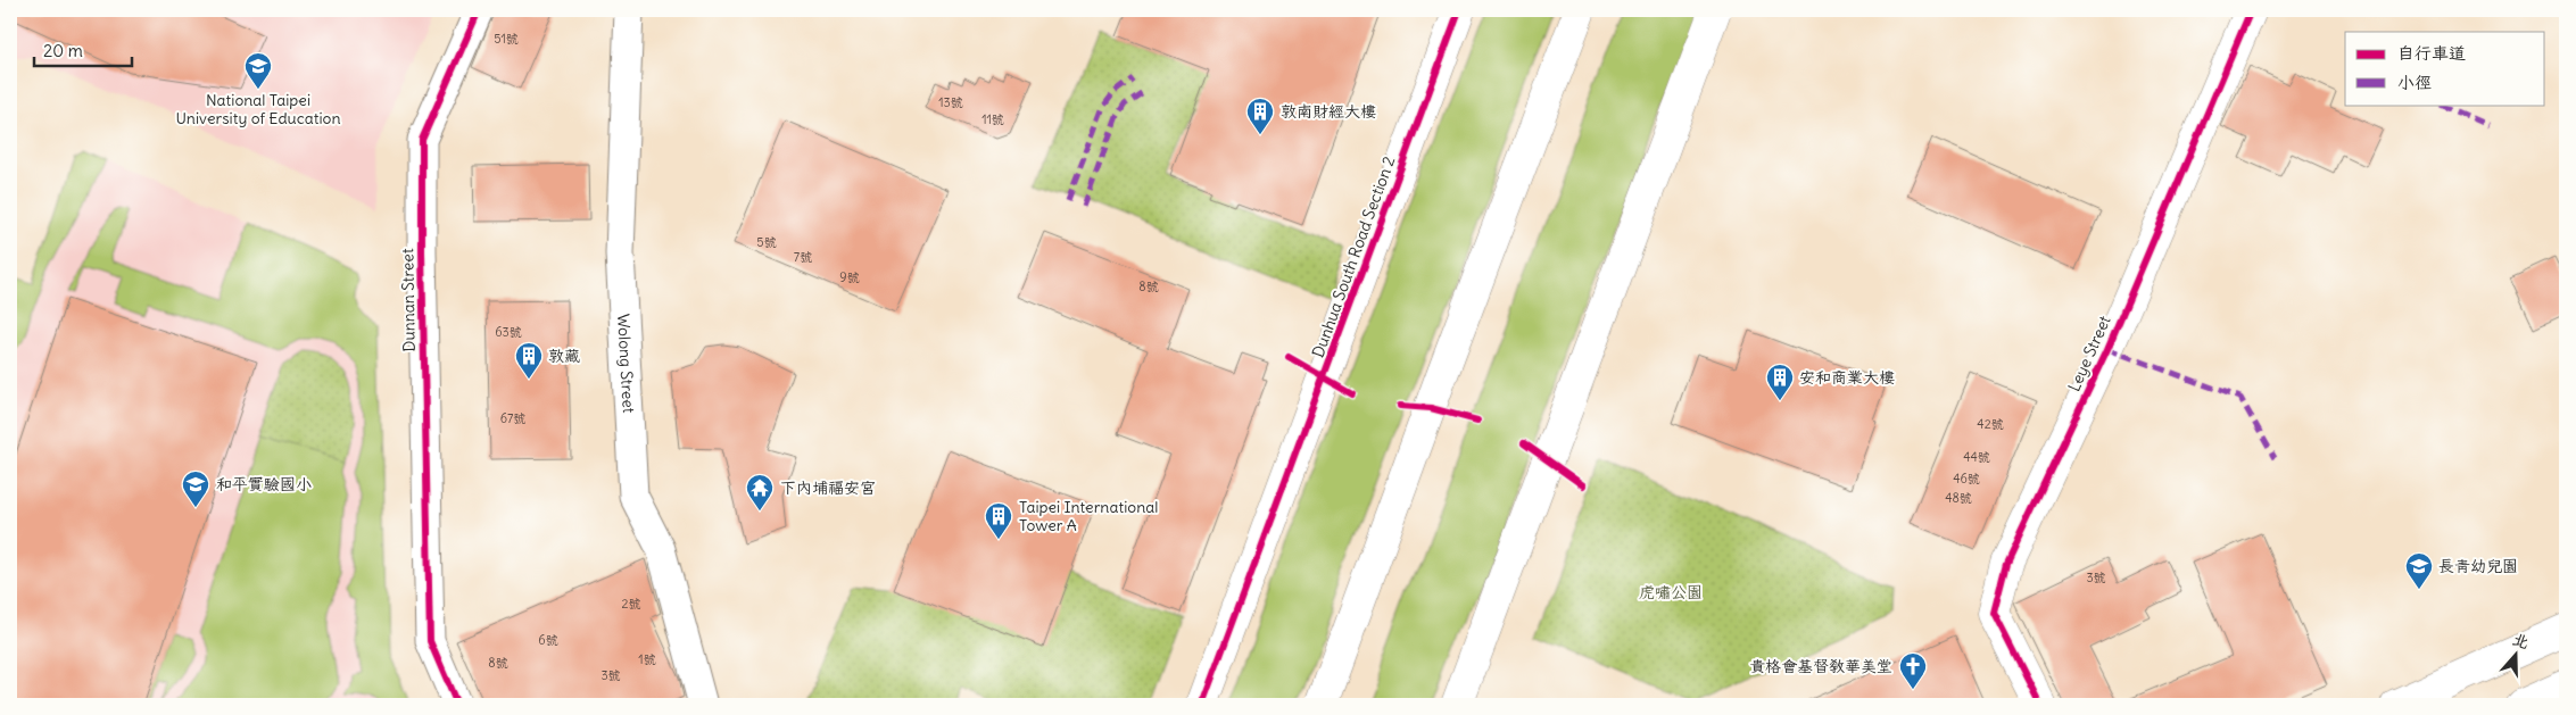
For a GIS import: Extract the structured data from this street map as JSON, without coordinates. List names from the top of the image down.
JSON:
{
  "streets": {
    "main road": ["Dunhua South Road Section 2", "Leye Street"],
    "street": ["Dunnan Street", "Wolong Street"]
  },
  "parks": ["虎嘯公園"],
  "places": {
    "school or university": ["National Taipei University of Education", "和平實驗國小", "長青幼兒園"],
    "building": [
      "敦南財經大樓",
      "敦藏",
      "安和商業大樓",
      "Taipei International Tower A"
    ],
    "temple": ["下內埔福安宮"],
    "church": ["貴格會基督教華美堂"]
  },
  "house_numbers": [
    "51號",
    "13號",
    "11號",
    "5號",
    "7號",
    "9號",
    "8號",
    "63號",
    "67號",
    "42號",
    "44號",
    "46號",
    "48號",
    "3號",
    "2號",
    "6號",
    "1號",
    "8號",
    "3號"
  ],
  "legend": ["自行車道", "小徑"],
  "scale_bar": "20 m",
  "north": "top"
}
